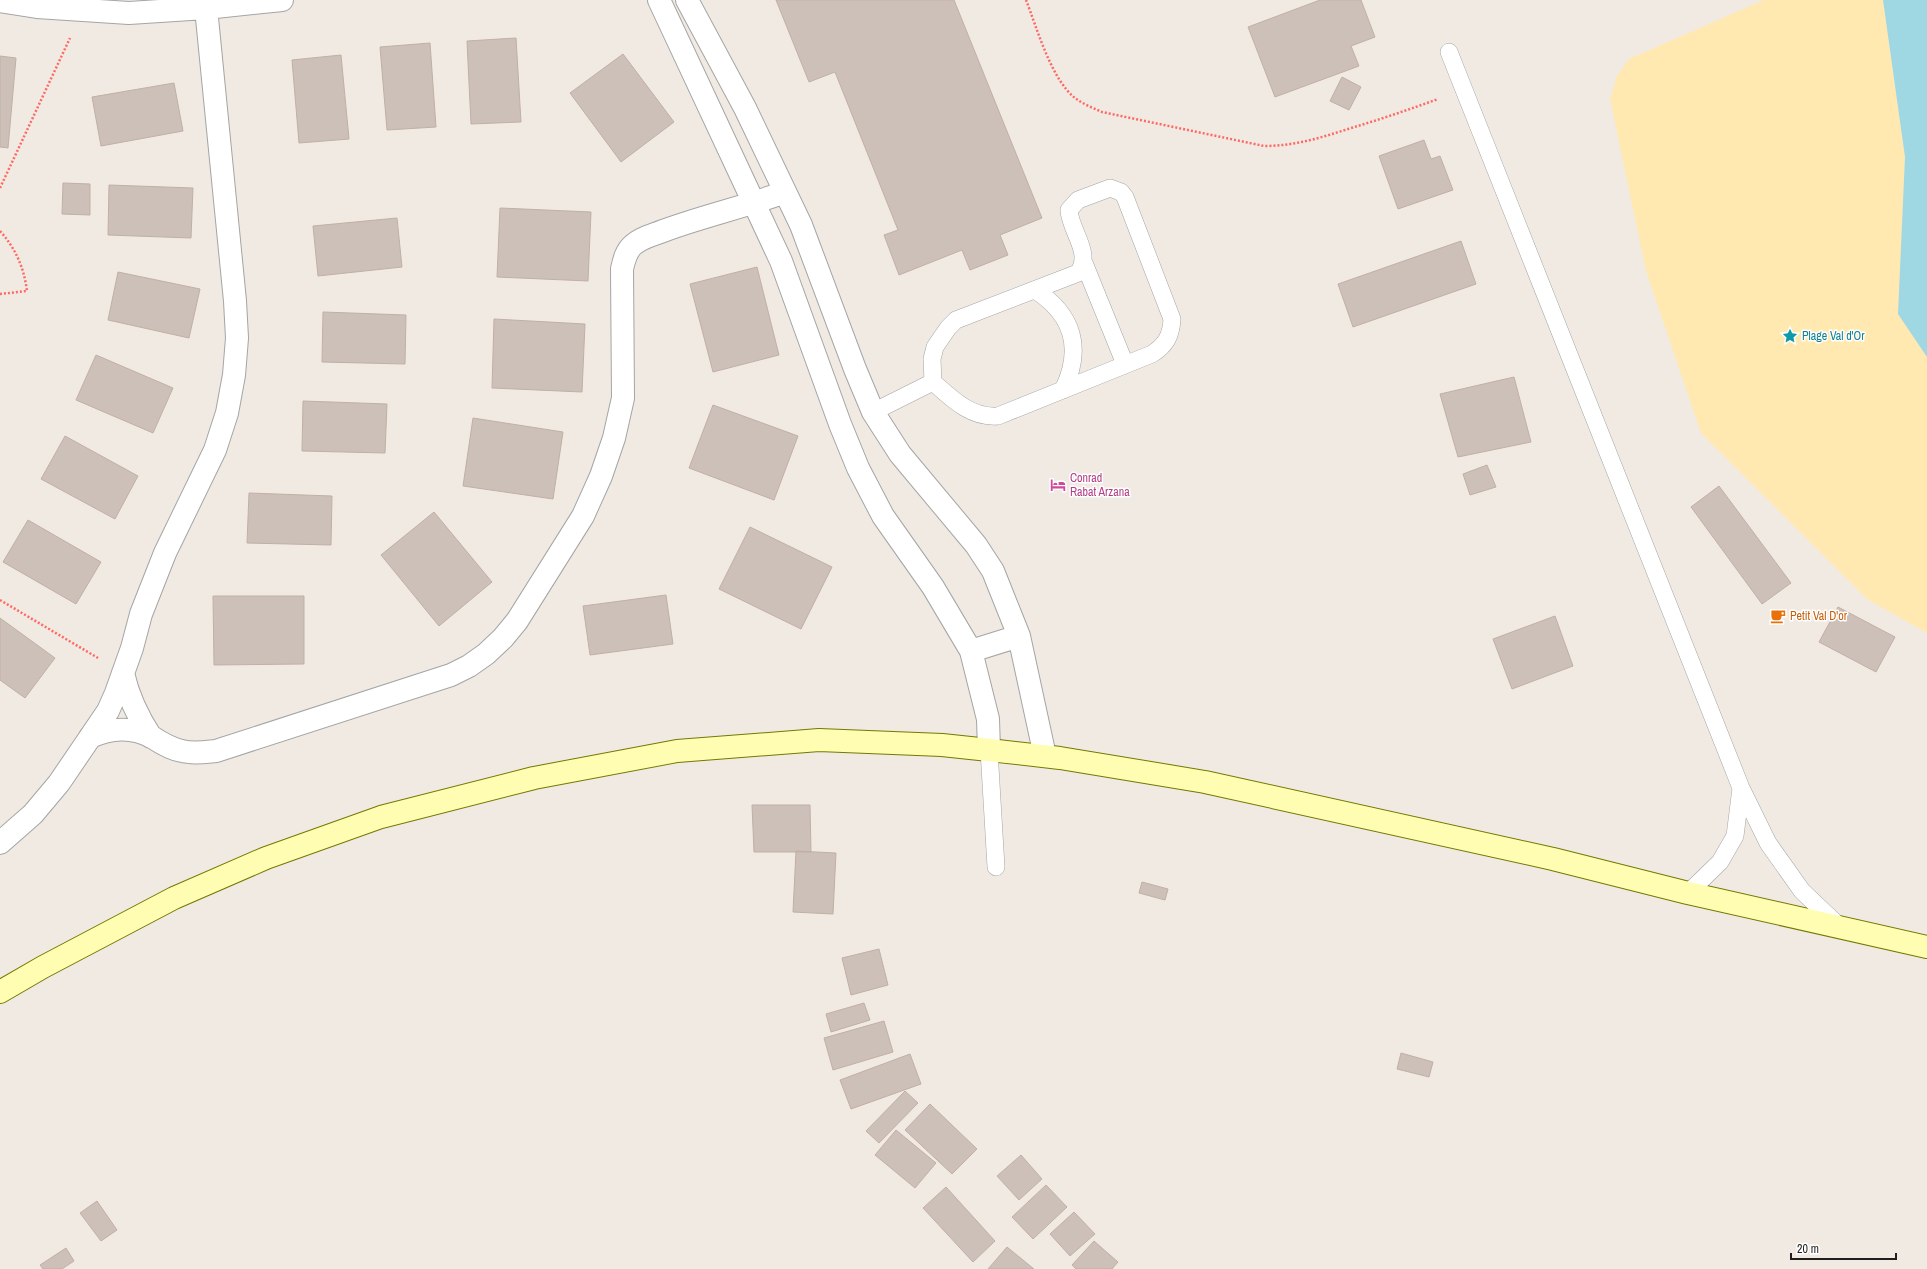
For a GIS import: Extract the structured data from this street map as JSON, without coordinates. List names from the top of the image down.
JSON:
{
  "places": {
    "place": ["Plage Val d'Or"],
    "hotel": ["Conrad Rabat Arzana"],
    "cafe": ["Petit Val D'or"]
  },
  "scale_bar": "20 m"
}
